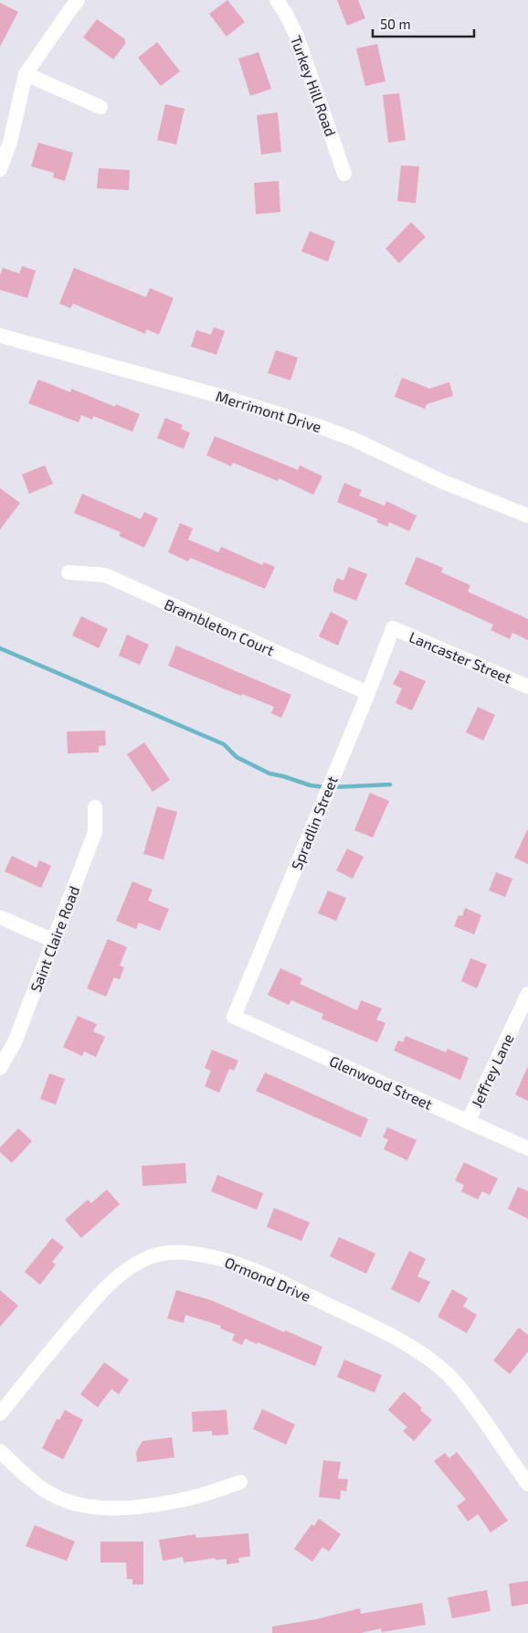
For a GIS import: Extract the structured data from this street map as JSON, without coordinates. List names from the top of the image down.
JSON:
{
  "streets": {
    "street": [
      "Turkey Hill Road",
      "Merrimont Drive",
      "Brambleton Court",
      "Lancaster Street",
      "Spradlin Street",
      "Saint Claire Road",
      "Jeffrey Lane",
      "Glenwood Street",
      "Ormond Drive"
    ]
  },
  "crossings": [
    ["Brambleton Court", "Spradlin Street"],
    ["Lancaster Street", "Spradlin Street"],
    ["Spradlin Street", "Glenwood Street"],
    ["Jeffrey Lane", "Glenwood Street"]
  ],
  "scale_bar": "50 m"
}
